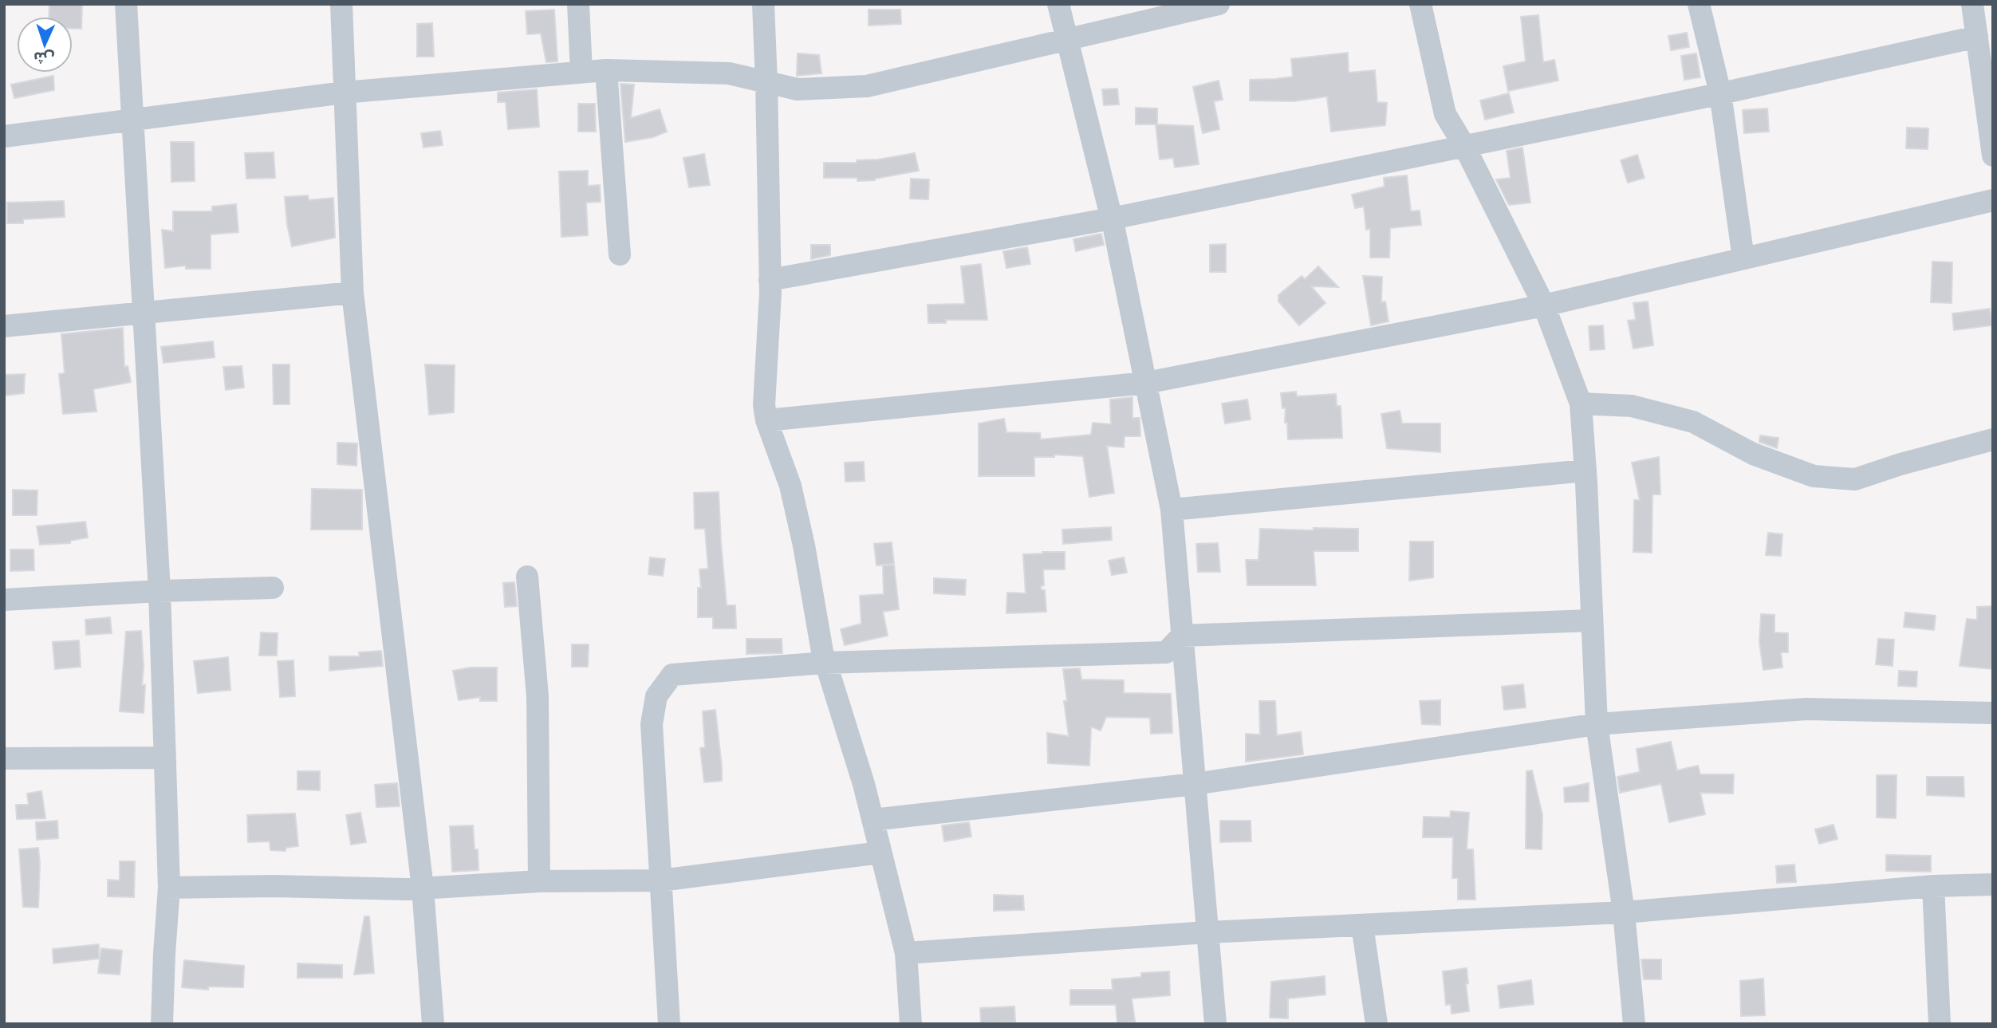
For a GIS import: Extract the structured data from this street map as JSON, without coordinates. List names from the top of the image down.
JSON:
{
  "north": "bottom"
}
